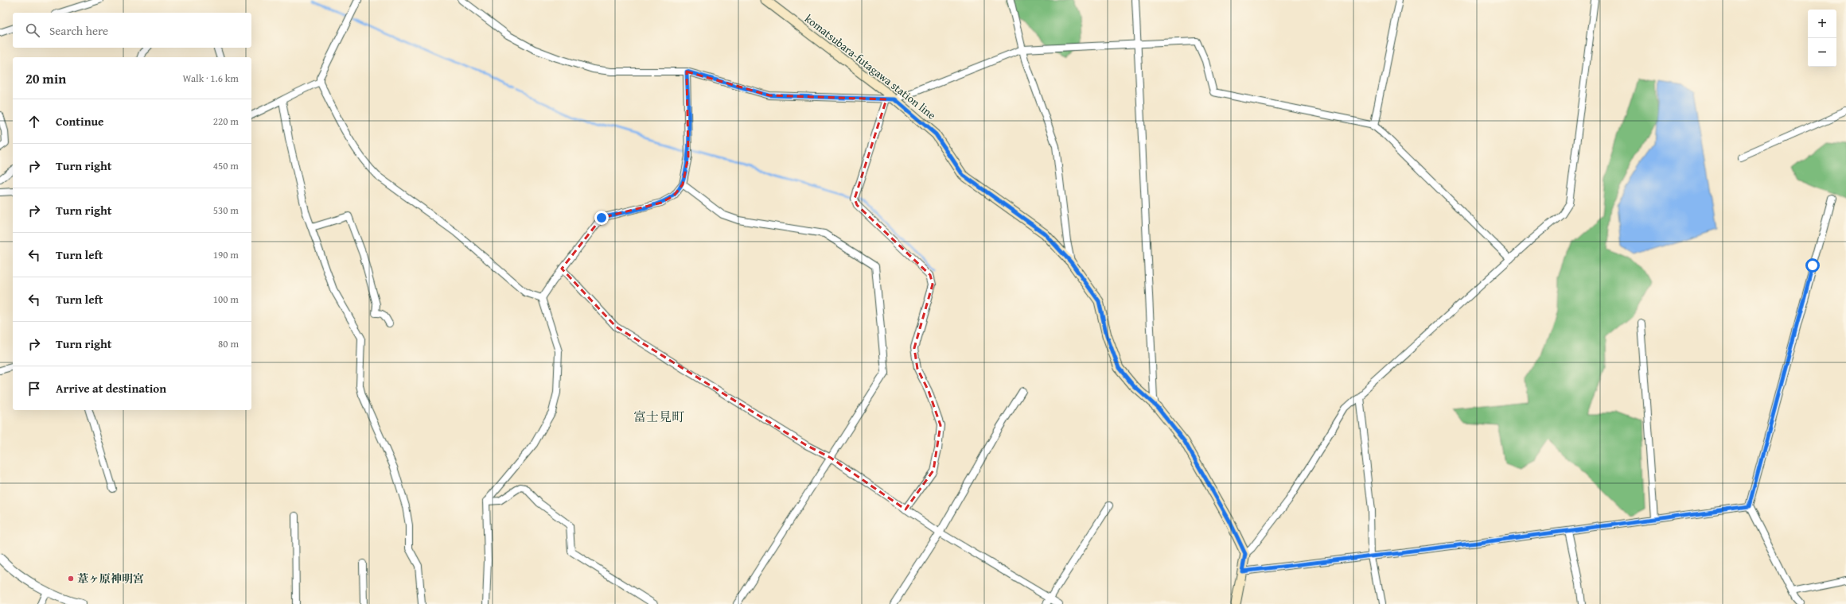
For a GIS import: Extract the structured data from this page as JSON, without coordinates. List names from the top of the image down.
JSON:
{
  "streets": {
    "main road": ["komatsubara-futagawa station line"]
  },
  "districts": ["富士見町"],
  "places": ["葦ヶ原神明宮"],
  "page": {
    "map_buttons": ["+", "−"],
    "search": "Search here",
    "heading": ["20 min", "Walk · 1.6 km"],
    "list": [
      ["Continue", "220 m"],
      ["Turn right", "450 m"],
      ["Turn right", "530 m"],
      ["Turn left", "190 m"],
      ["Turn left", "100 m"],
      ["Turn right", "80 m"],
      "Arrive at destination"
    ]
  }
}
